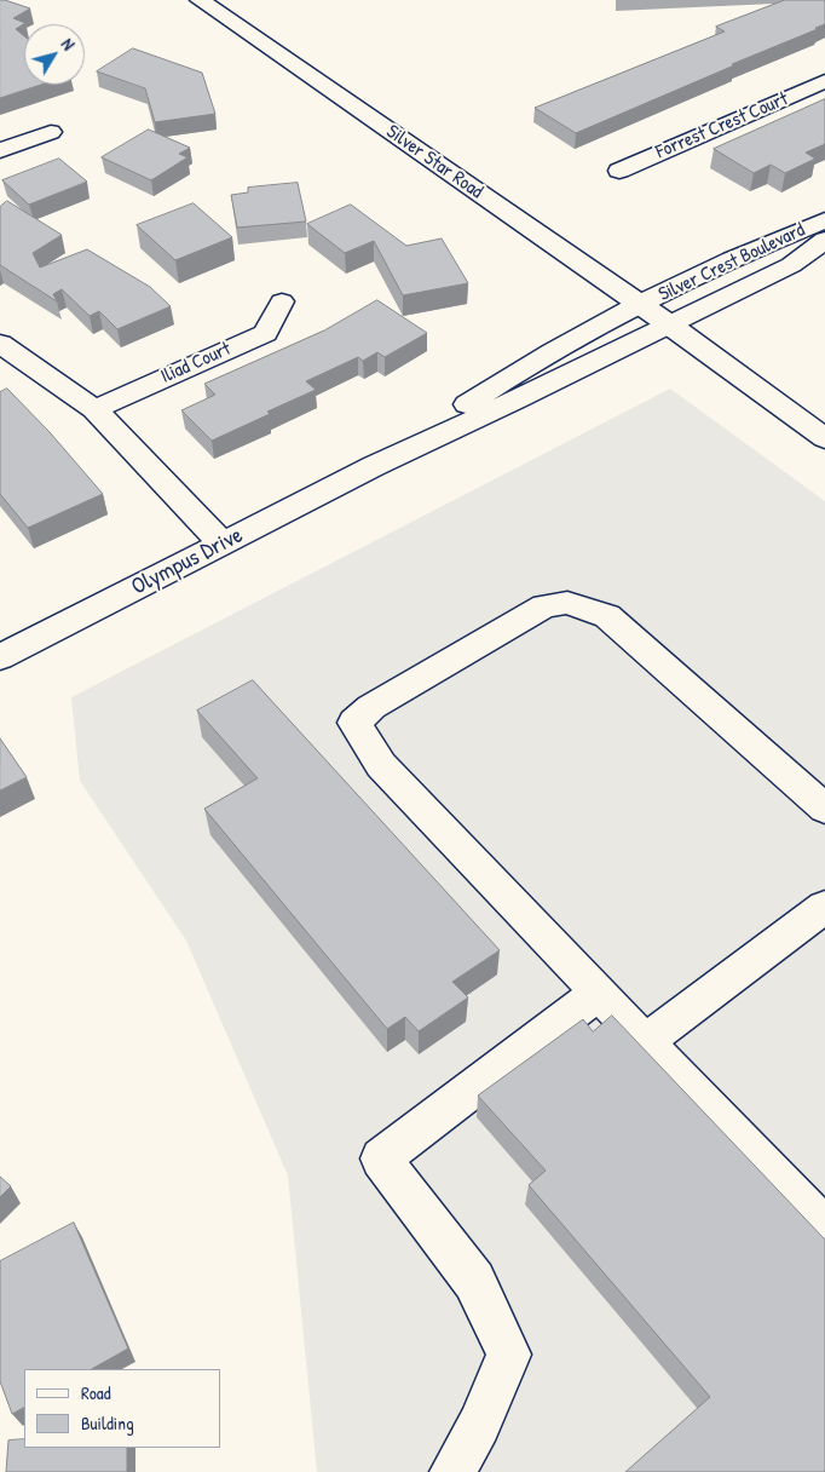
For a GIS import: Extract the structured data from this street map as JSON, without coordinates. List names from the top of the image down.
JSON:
{
  "streets": {
    "street": [
      "Forrest Crest Court",
      "Silver Star Road",
      "Silver Crest Boulevard",
      "Iliad Court",
      "Olympus Drive"
    ]
  },
  "crossings": [
    ["Silver Star Road", "Silver Crest Boulevard"],
    ["Silver Star Road", "Olympus Drive"],
    ["Silver Crest Boulevard", "Olympus Drive"]
  ],
  "legend": ["Road", "Building"],
  "north": "top right"
}
